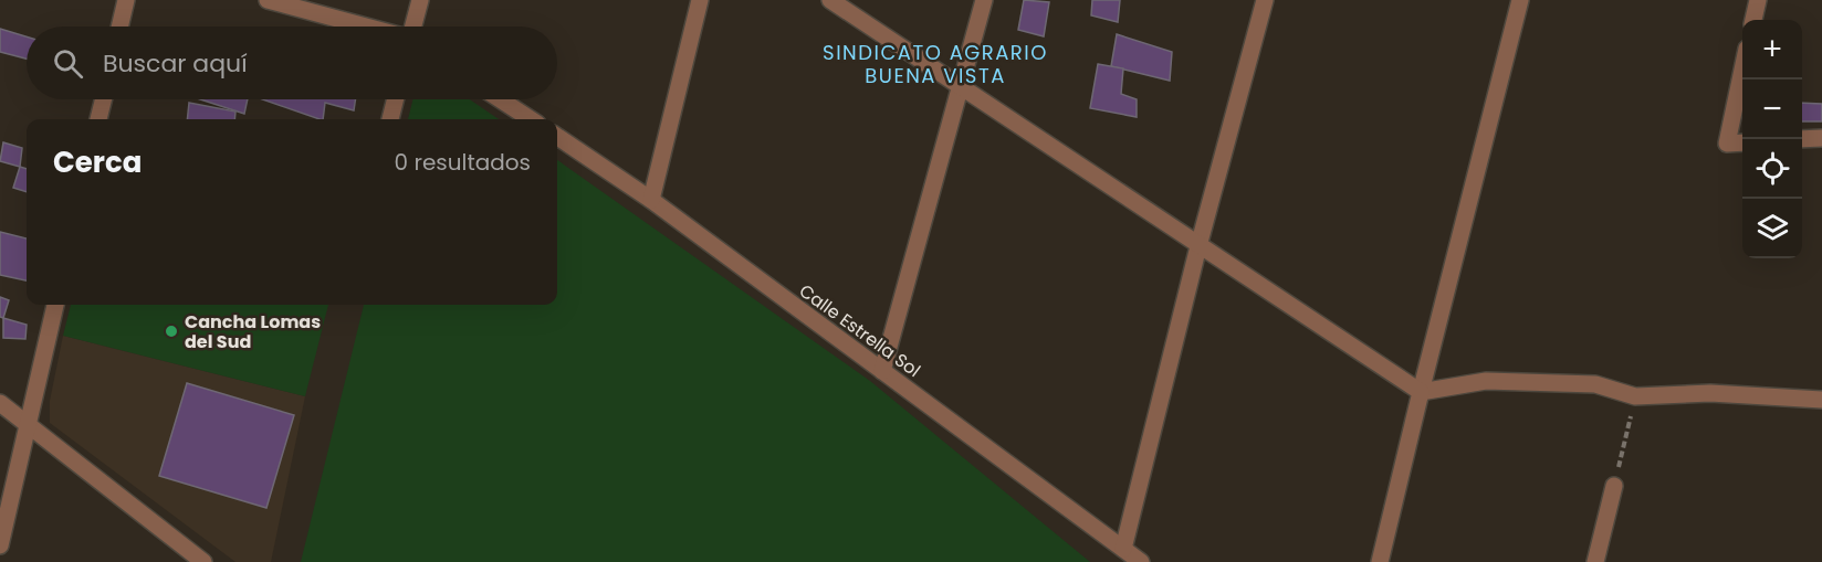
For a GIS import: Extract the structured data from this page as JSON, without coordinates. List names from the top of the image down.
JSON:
{
  "streets": {
    "street": ["Calle Estrella Sol"]
  },
  "districts": ["SINDICATO AGRARIO BUENA VISTA"],
  "places": ["Cancha Lomas del Sud"],
  "page": {
    "map_buttons": ["+", "−"],
    "search": "Buscar aquí",
    "heading": ["Cerca", "0 resultados"]
  }
}
